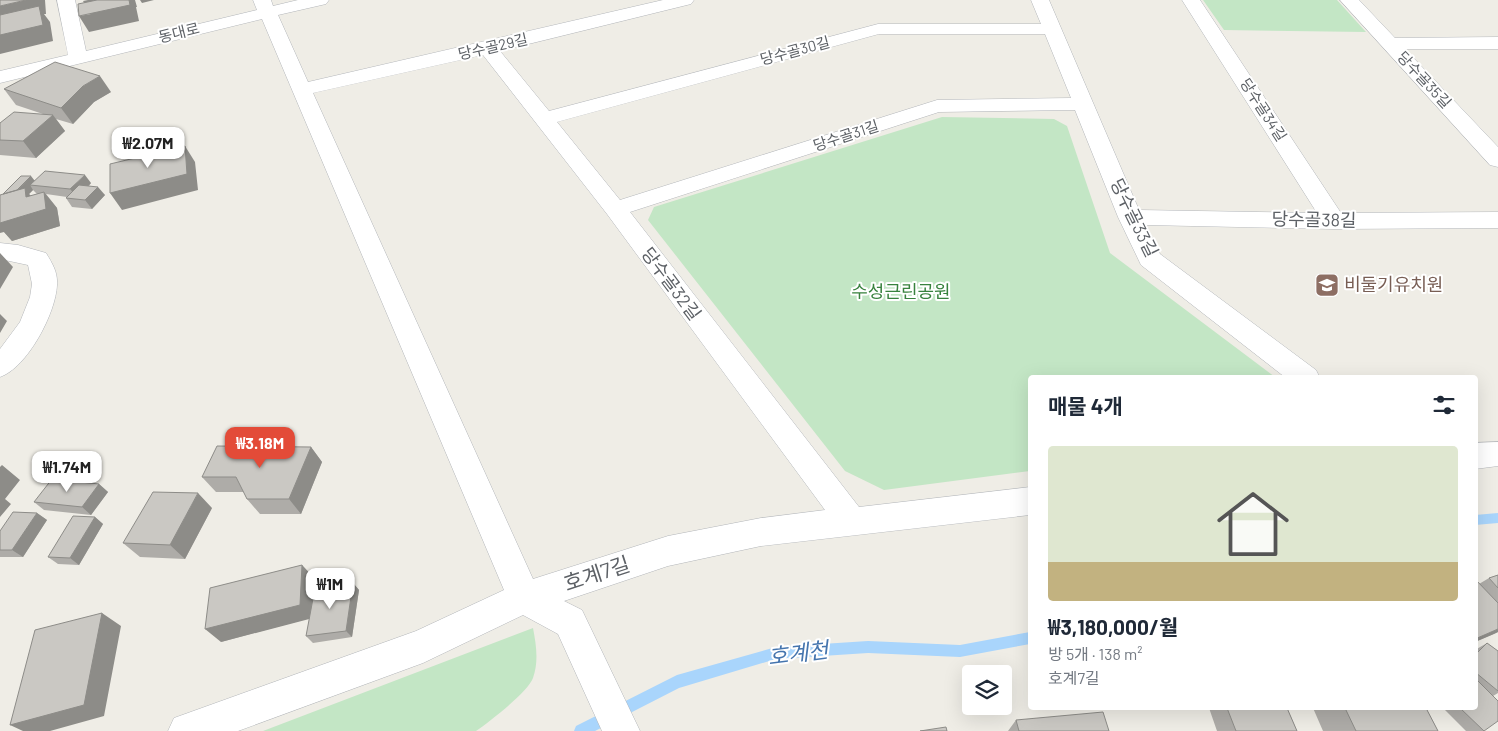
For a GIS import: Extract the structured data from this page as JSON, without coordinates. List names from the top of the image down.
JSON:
{
  "streets": {
    "street": [
      "동대로",
      "당수골29길",
      "당수골30길",
      "당수골35길",
      "당수골34길",
      "당수골31길",
      "당수골33길",
      "당수골38길",
      "당수골32길",
      "호계7길"
    ]
  },
  "crossings": [
    ["당수골29길", "당수골32길"],
    ["당수골30길", "당수골33길"],
    ["당수골30길", "당수골32길"],
    ["당수골34길", "당수골38길"],
    ["당수골31길", "당수골33길"],
    ["당수골31길", "당수골32길"],
    ["당수골33길", "당수골38길"],
    ["당수골32길", "호계7길"]
  ],
  "water": ["호계천"],
  "parks": ["수성근린공원"],
  "places": {
    "school or university": ["비둘기유치원"]
  },
  "page": {
    "price": [
      "₩2.07M",
      "₩3.18M",
      "₩1.74M",
      "₩1M"
    ],
    "heading": "매물 4개",
    "list": [
      {
        "name": "₩3,180,000/월",
        "note": "방 5개 · 138 m² · 호계7길"
      }
    ]
  }
}
